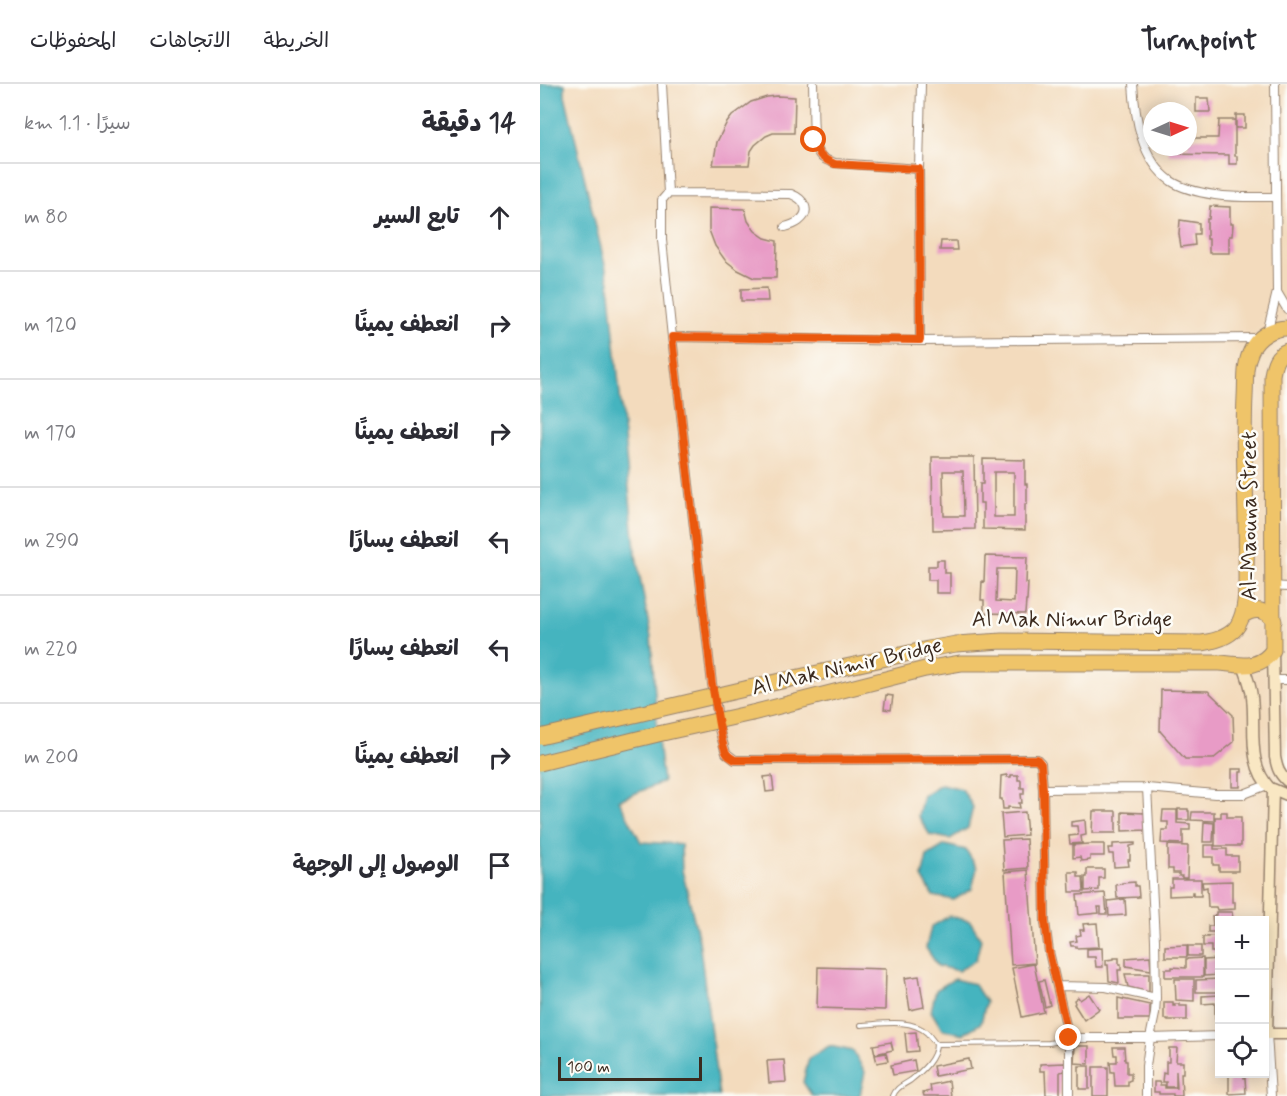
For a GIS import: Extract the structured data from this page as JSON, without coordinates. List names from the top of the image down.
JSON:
{
  "streets": {
    "highway": ["Al-Maouna Street", "Al Mak Nimur Bridge", "Al Mak Nimir Bridge"]
  },
  "crossings": [
    ["Al Mak Nimur Bridge", "Al Mak Nimir Bridge"]
  ],
  "scale_bar": "100 m",
  "north": "right",
  "page": {
    "header": "Turnpoint",
    "nav": ["الخريطة", "الاتجاهات", "المحفوظات"],
    "heading": ["14 دقيقة", "سيرًا · 1.1 km"],
    "list": [
      ["تابع السير", "80 m"],
      ["انعطف يمينًا", "120 m"],
      ["انعطف يمينًا", "170 m"],
      ["انعطف يسارًا", "290 m"],
      ["انعطف يسارًا", "220 m"],
      ["انعطف يمينًا", "200 m"],
      "الوصول إلى الوجهة"
    ],
    "map_buttons": ["+", "−"],
    "scale": "100 m"
  }
}
